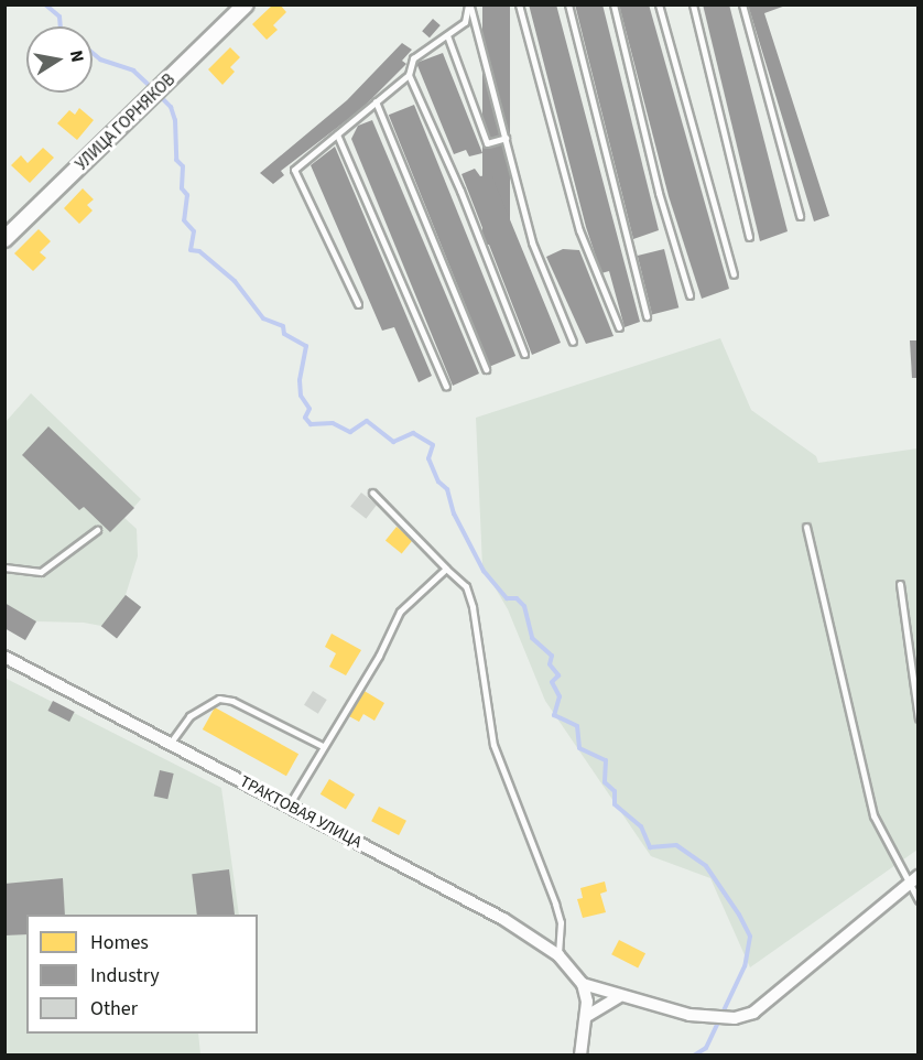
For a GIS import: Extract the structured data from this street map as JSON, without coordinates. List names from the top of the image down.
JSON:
{
  "streets": {
    "street": ["УЛИЦА ГОРНЯКОВ", "ТРАКТОВАЯ УЛИЦА"]
  },
  "legend": ["Homes", "Industry", "Other"],
  "north": "right"
}
